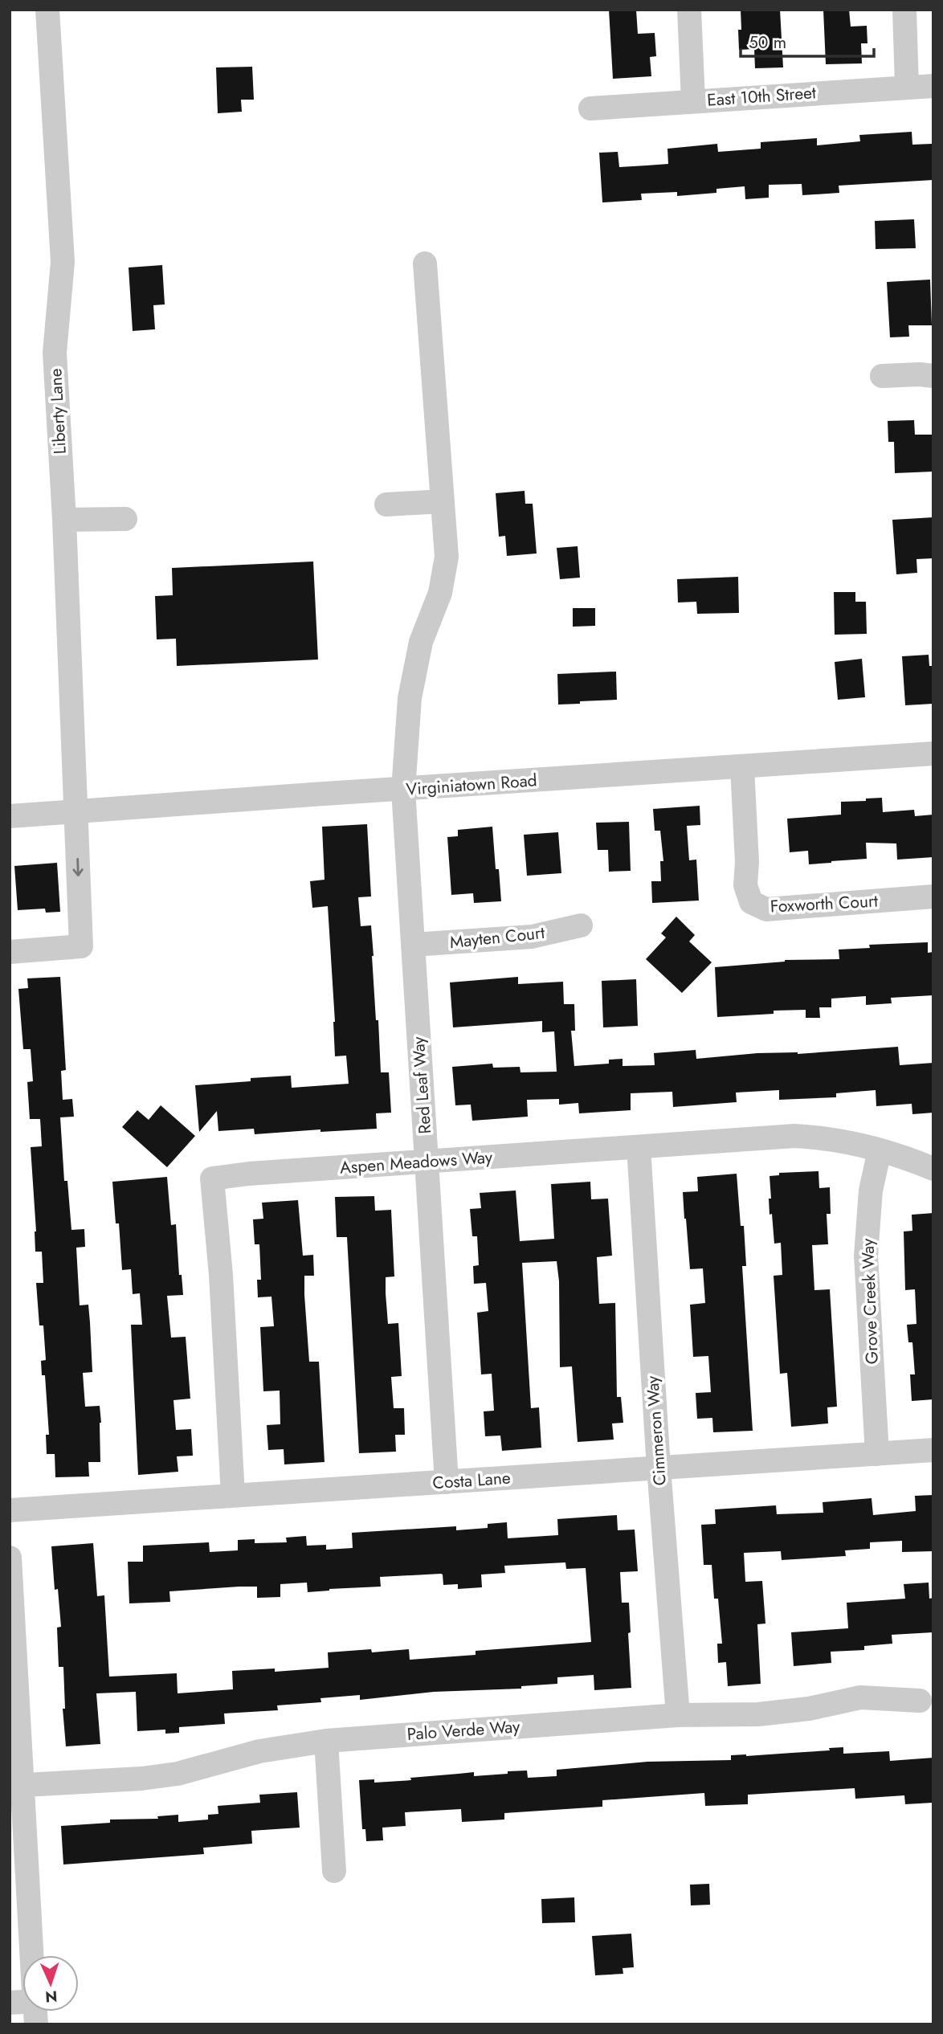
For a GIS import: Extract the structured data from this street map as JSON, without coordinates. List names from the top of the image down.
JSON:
{
  "streets": {
    "street": [
      "East 10th Street",
      "Liberty Lane",
      "Virginiatown Road",
      "Foxworth Court",
      "Mayten Court",
      "Red Leaf Way",
      "Aspen Meadows Way",
      "Grove Creek Way",
      "Cimmeron Way",
      "Costa Lane",
      "Palo Verde Way"
    ]
  },
  "crossings": [
    ["Liberty Lane", "Virginiatown Road"],
    ["Virginiatown Road", "Foxworth Court"],
    ["Virginiatown Road", "Red Leaf Way"],
    ["Mayten Court", "Red Leaf Way"],
    ["Red Leaf Way", "Aspen Meadows Way"],
    ["Red Leaf Way", "Costa Lane"],
    ["Aspen Meadows Way", "Grove Creek Way"],
    ["Aspen Meadows Way", "Cimmeron Way"],
    ["Aspen Meadows Way", "Costa Lane"],
    ["Grove Creek Way", "Costa Lane"],
    ["Cimmeron Way", "Costa Lane"],
    ["Cimmeron Way", "Palo Verde Way"]
  ],
  "scale_bar": "50 m",
  "north": "bottom"
}
